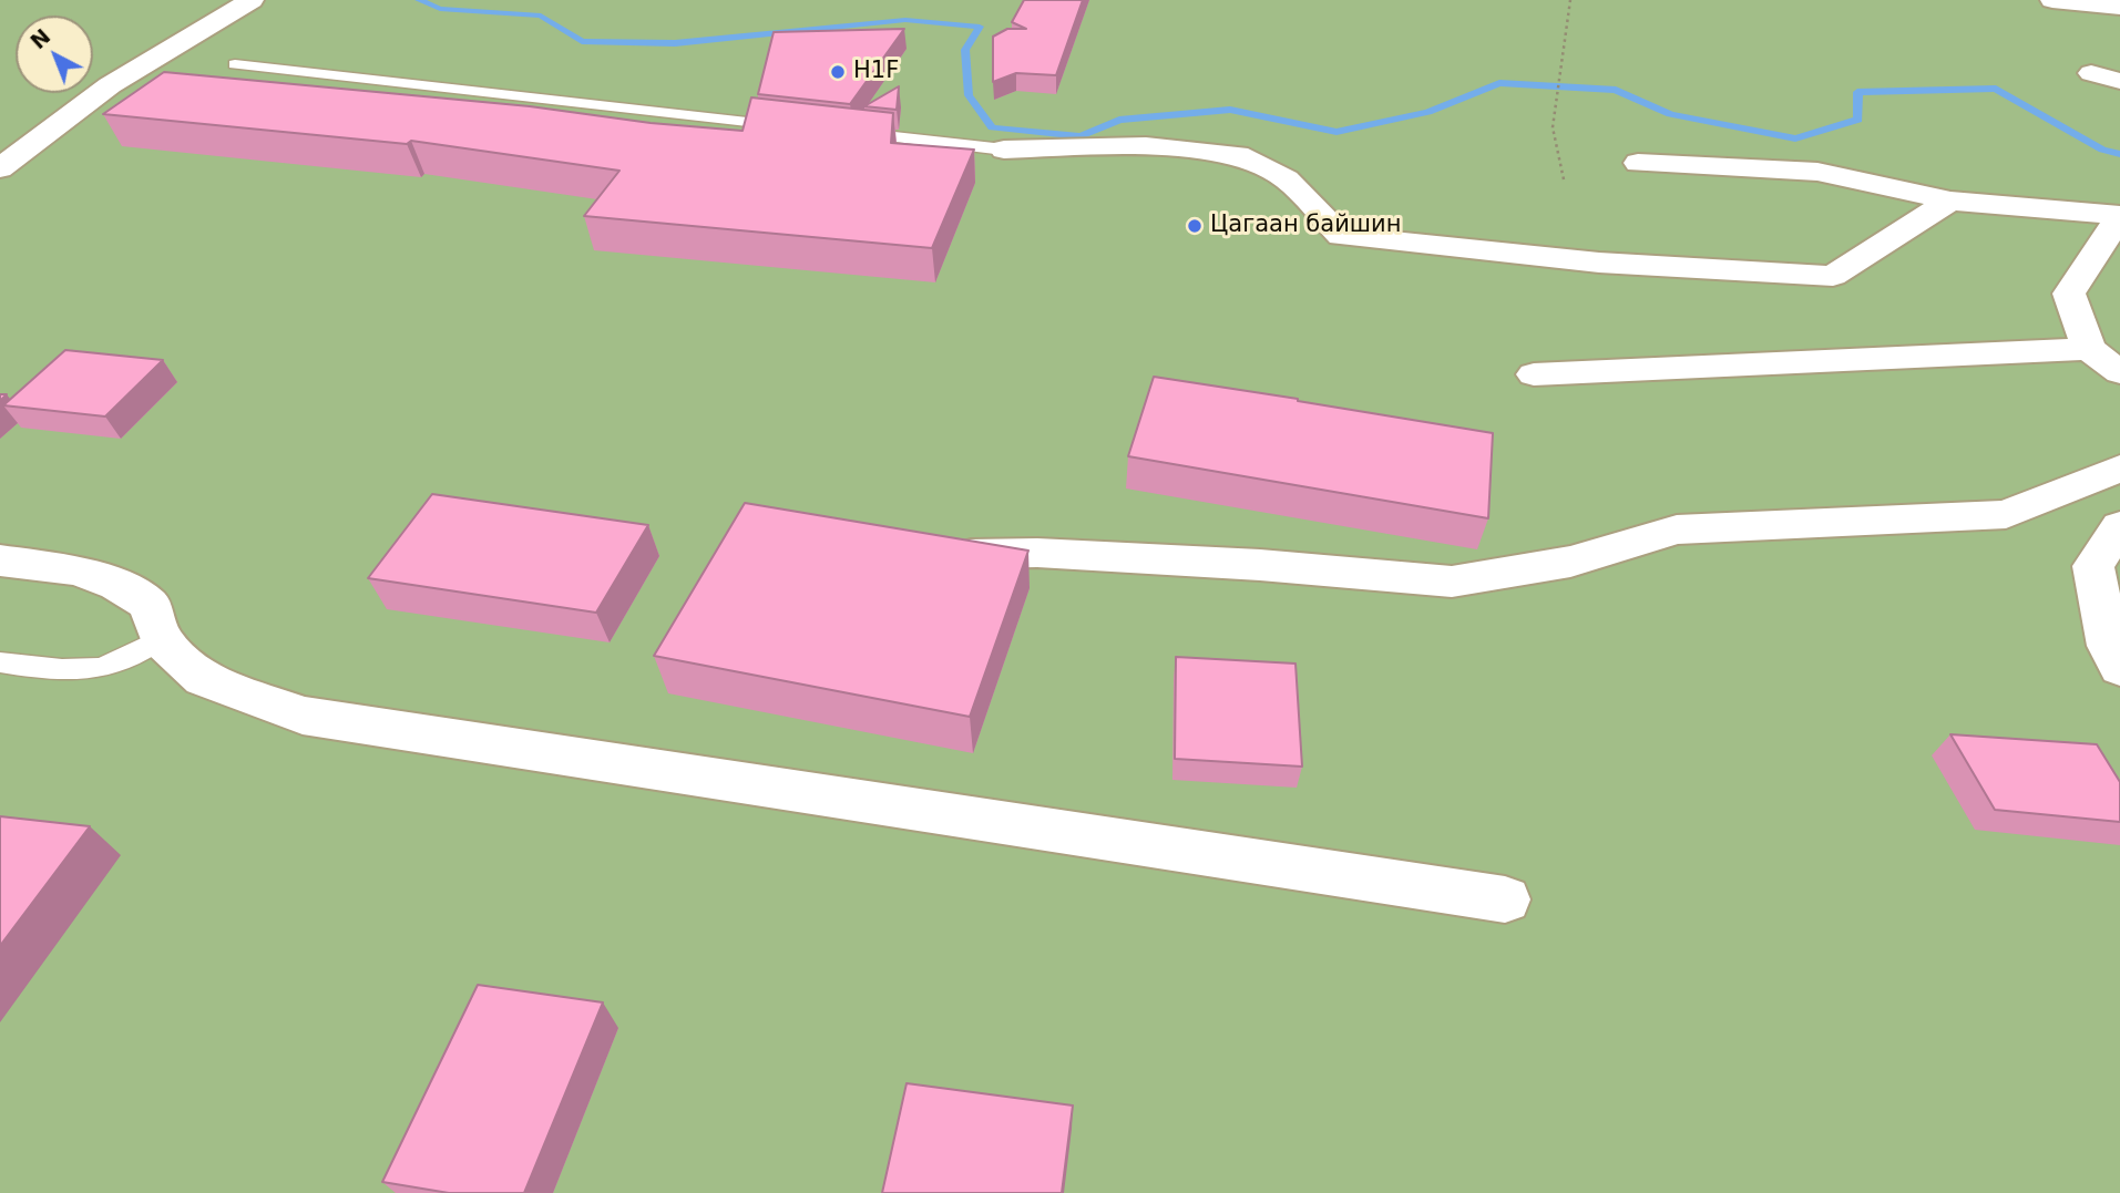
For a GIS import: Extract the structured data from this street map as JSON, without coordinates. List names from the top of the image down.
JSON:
{
  "places": ["H1F", "Цагаан байшин"],
  "north": "top left"
}
